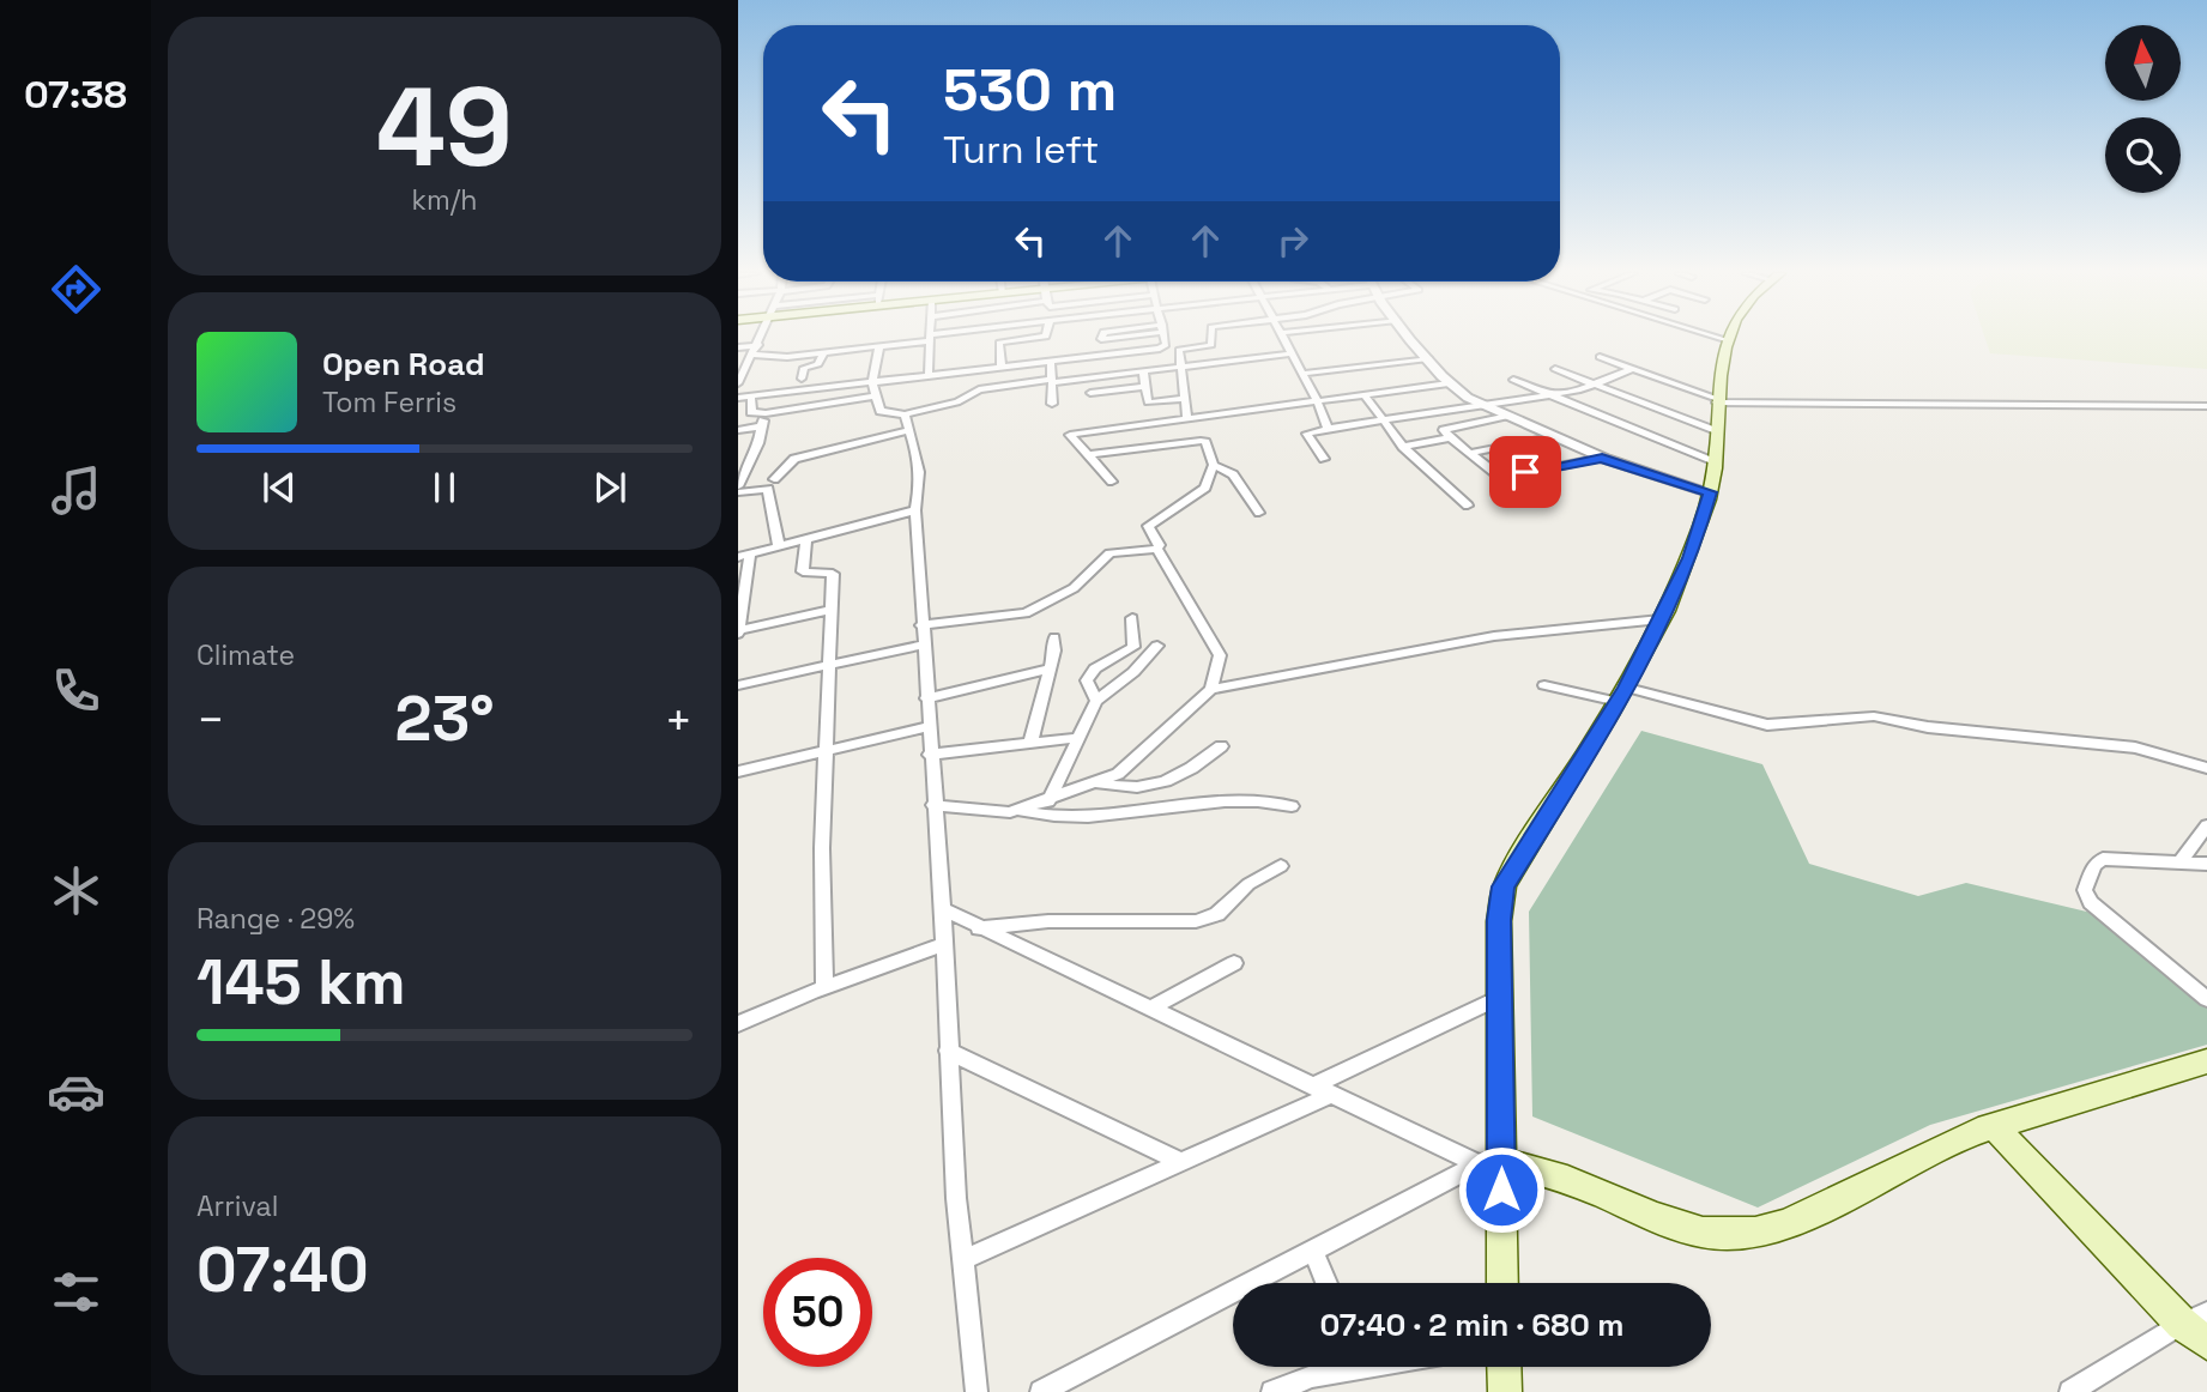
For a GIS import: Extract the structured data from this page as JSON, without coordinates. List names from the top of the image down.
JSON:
{
  "north": "top",
  "page": {
    "tabs": "07:38",
    "tile": [
      ["49", "km/h"],
      "Climate",
      ["Range · 29%", "145 km"],
      ["Arrival", "07:40"]
    ],
    "turn": ["530 m", "Turn left"],
    "song": ["Open Road", "Tom Ferris"],
    "heat": ["−", "23°", "+"],
    "limit": "50",
    "trip": "07:40 · 2 min · 680 m"
  }
}
